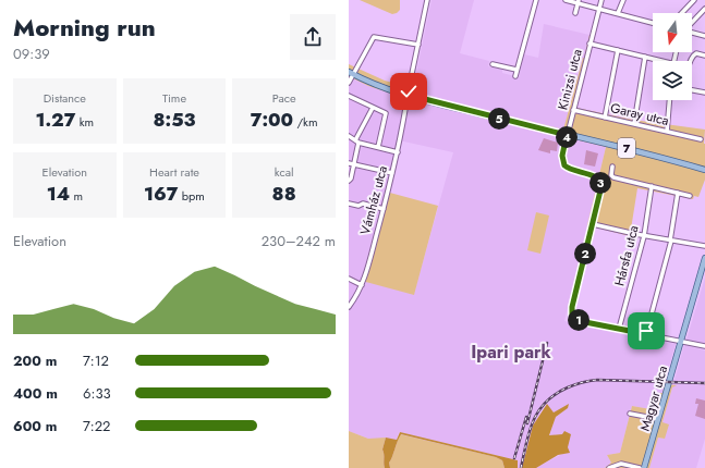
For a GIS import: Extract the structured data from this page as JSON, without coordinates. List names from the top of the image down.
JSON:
{
  "streets": {
    "main road": ["7", "Magyar utca"],
    "street": [
      "Kinizsi utca",
      "Garay utca",
      "Vámház utca",
      "Hársfa utca"
    ]
  },
  "crossings": [
    ["Kinizsi utca", "Garay utca"],
    ["Kinizsi utca", "7"],
    ["7", "Vámház utca"]
  ],
  "districts": ["Ipari park"],
  "north": "bottom",
  "page": {
    "heading": ["Morning run", "09:39"],
    "stats": [
      ["Distance", "1.27 km"],
      ["Time", "8:53"],
      ["Pace", "7:00 /km"],
      ["Elevation", "14 m"],
      ["Heart rate", "167 bpm"],
      ["kcal", "88"]
    ],
    "pins": [
      "5",
      "4",
      "3",
      "2",
      "1"
    ],
    "chart": ["Elevation", "230–242 m"],
    "list": [
      {
        "name": "200 m",
        "note": "7:12"
      },
      {
        "name": "400 m",
        "note": "6:33"
      },
      {
        "name": "600 m",
        "note": "7:22"
      }
    ]
  }
}
